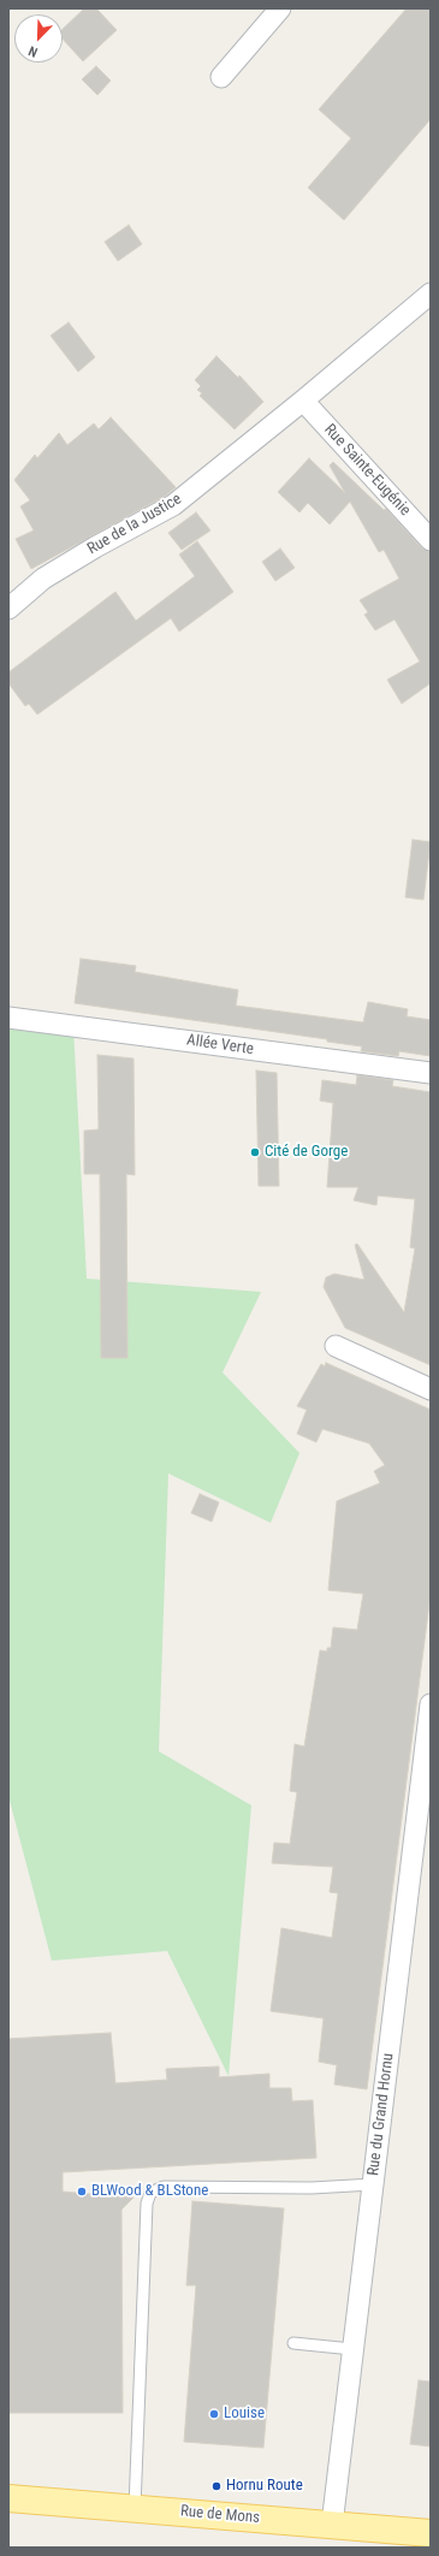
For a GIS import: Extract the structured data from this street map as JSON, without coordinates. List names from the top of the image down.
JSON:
{
  "streets": {
    "main road": ["Rue de Mons"],
    "street": [
      "Rue Sainte-Eugénie",
      "Rue de la Justice",
      "Allée Verte",
      "Rue du Grand Hornu"
    ]
  },
  "crossings": [
    ["Rue Sainte-Eugénie", "Rue de la Justice"],
    ["Rue du Grand Hornu", "Rue de Mons"]
  ],
  "places": [
    "Cité de Gorge",
    "BLWood & BLStone",
    "Louise",
    "Hornu Route"
  ],
  "north": "bottom left"
}
